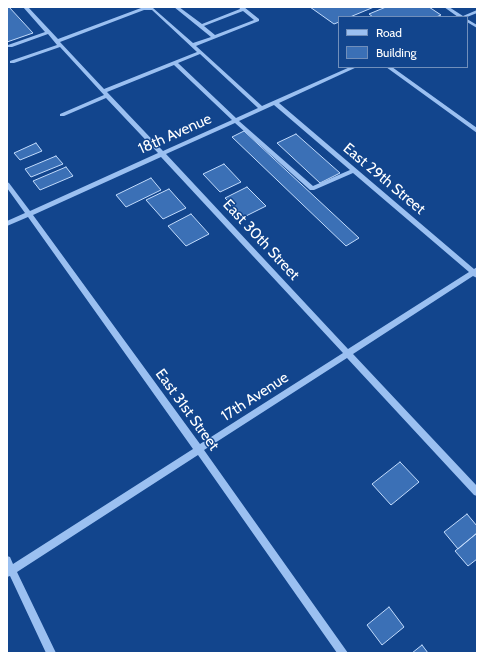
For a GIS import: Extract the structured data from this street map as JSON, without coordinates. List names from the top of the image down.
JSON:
{
  "streets": {
    "street": [
      "18th Avenue",
      "East 29th Street",
      "East 30th Street",
      "17th Avenue",
      "East 31st Street"
    ]
  },
  "crossings": [
    ["18th Avenue", "East 29th Street"],
    ["18th Avenue", "East 30th Street"],
    ["18th Avenue", "East 31st Street"],
    ["East 29th Street", "17th Avenue"],
    ["East 30th Street", "17th Avenue"],
    ["17th Avenue", "East 31st Street"]
  ],
  "legend": ["Road", "Building"]
}
